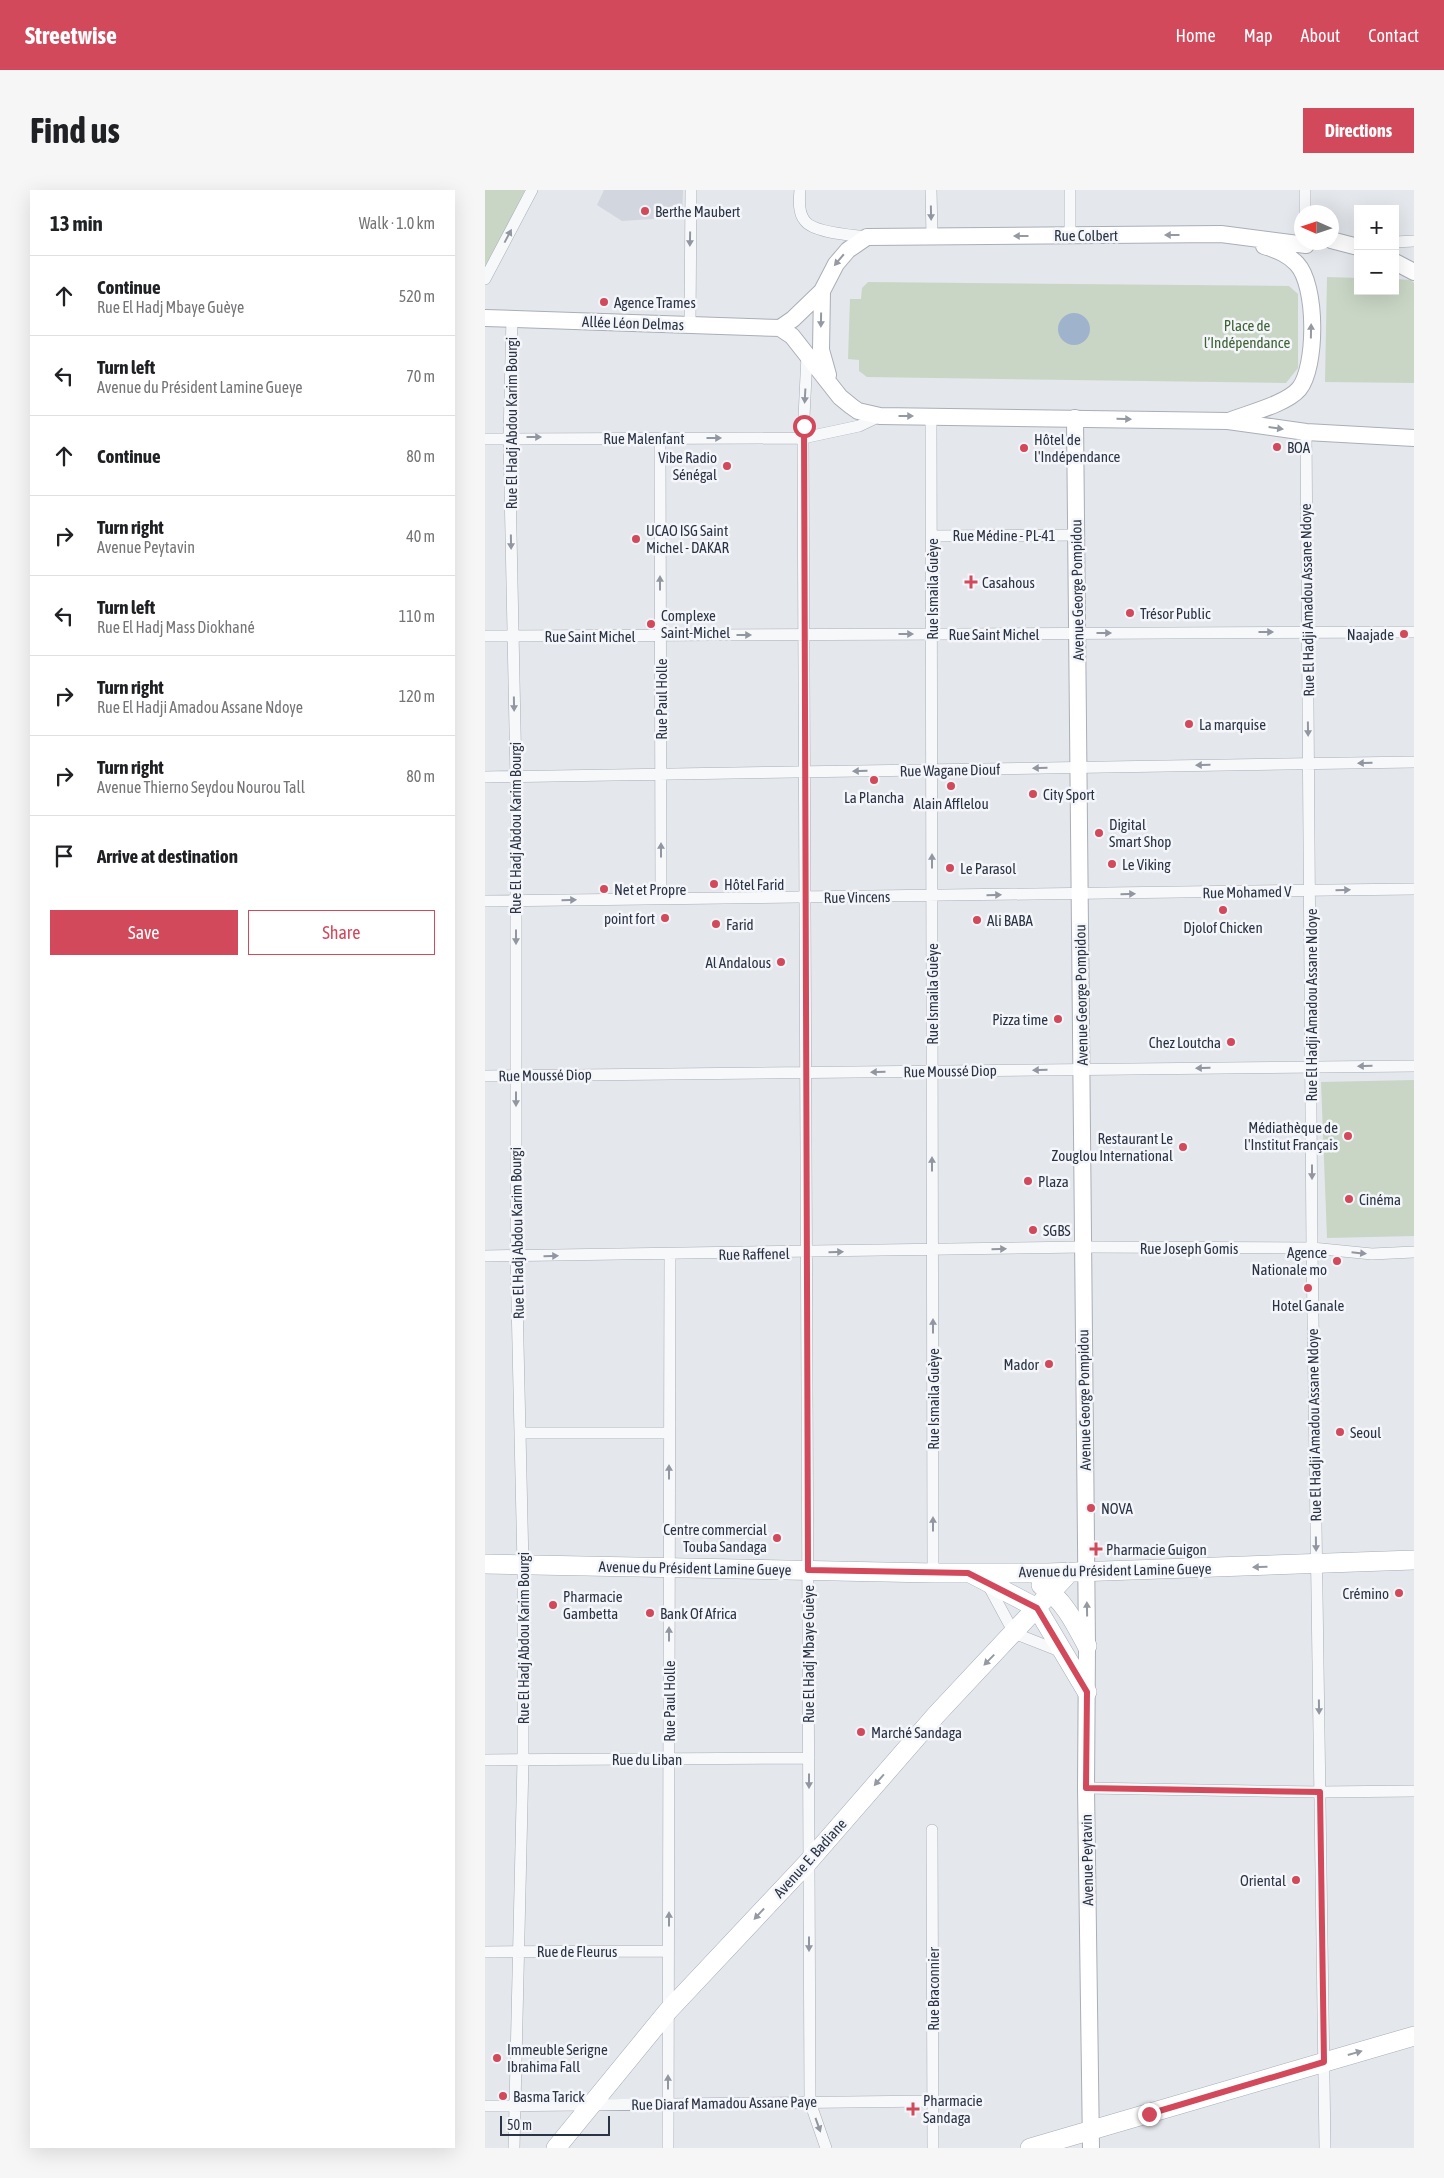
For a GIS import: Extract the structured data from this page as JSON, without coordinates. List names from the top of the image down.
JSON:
{
  "streets": {
    "main road": ["Avenue du Président Lamine Gueye", "Avenue E. Badiane"],
    "street": [
      "Rue Colbert",
      "Allée Léon Delmas",
      "Rue El Hadj Abdou Karim Bourgi",
      "Rue Malenfant",
      "Rue Médine - PL-41",
      "Rue Ismaila Guèye",
      "Avenue George Pompidou",
      "Rue El Hadji Amadou Assane Ndoye",
      "Rue Saint Michel",
      "Rue Paul Holle",
      "Rue Wagane Diouf",
      "Rue Mohamed V",
      "Rue Vincens",
      "Rue Moussé Diop",
      "Rue Joseph Gomis",
      "Rue Raffenel",
      "Rue El Hadj Mbaye Guèye",
      "Rue du Liban",
      "Avenue Peytavin",
      "Rue de Fleurus",
      "Rue Braconnier",
      "Rue Diaraf Mamadou Assane Paye"
    ]
  },
  "crossings": [
    ["Allée Léon Delmas", "Rue El Hadj Abdou Karim Bourgi"],
    ["Rue El Hadj Abdou Karim Bourgi", "Rue Malenfant"],
    ["Rue El Hadj Abdou Karim Bourgi", "Rue Saint Michel"],
    ["Rue El Hadj Abdou Karim Bourgi", "Rue Wagane Diouf"],
    ["Rue El Hadj Abdou Karim Bourgi", "Rue Vincens"],
    ["Rue El Hadj Abdou Karim Bourgi", "Rue Moussé Diop"],
    ["Rue El Hadj Abdou Karim Bourgi", "Rue Raffenel"],
    ["Rue El Hadj Abdou Karim Bourgi", "Avenue du Président Lamine Gueye"],
    ["Rue El Hadj Abdou Karim Bourgi", "Rue du Liban"],
    ["Rue El Hadj Abdou Karim Bourgi", "Rue de Fleurus"],
    ["Rue El Hadj Abdou Karim Bourgi", "Rue Diaraf Mamadou Assane Paye"],
    ["Rue Malenfant", "Rue Paul Holle"],
    ["Rue Malenfant", "Rue El Hadj Mbaye Guèye"],
    ["Rue Médine - PL-41", "Rue Ismaila Guèye"],
    ["Rue Médine - PL-41", "Avenue George Pompidou"],
    ["Rue Ismaila Guèye", "Rue Saint Michel"],
    ["Rue Ismaila Guèye", "Rue Wagane Diouf"],
    ["Rue Ismaila Guèye", "Rue Vincens"],
    ["Rue Ismaila Guèye", "Rue Moussé Diop"],
    ["Rue Ismaila Guèye", "Rue Raffenel"],
    ["Rue Ismaila Guèye", "Avenue du Président Lamine Gueye"],
    ["Avenue George Pompidou", "Rue Saint Michel"],
    ["Avenue George Pompidou", "Rue Wagane Diouf"],
    ["Avenue George Pompidou", "Rue Mohamed V"],
    ["Avenue George Pompidou", "Rue Vincens"],
    ["Avenue George Pompidou", "Rue Moussé Diop"],
    ["Avenue George Pompidou", "Rue Joseph Gomis"],
    ["Avenue George Pompidou", "Rue Raffenel"],
    ["Avenue George Pompidou", "Avenue du Président Lamine Gueye"],
    ["Avenue George Pompidou", "Avenue E. Badiane"],
    ["Avenue George Pompidou", "Avenue Peytavin"],
    ["Rue El Hadji Amadou Assane Ndoye", "Rue Saint Michel"],
    ["Rue El Hadji Amadou Assane Ndoye", "Rue Wagane Diouf"],
    ["Rue El Hadji Amadou Assane Ndoye", "Rue Mohamed V"],
    ["Rue El Hadji Amadou Assane Ndoye", "Rue Moussé Diop"],
    ["Rue El Hadji Amadou Assane Ndoye", "Rue Joseph Gomis"],
    ["Rue El Hadji Amadou Assane Ndoye", "Avenue du Président Lamine Gueye"],
    ["Rue Saint Michel", "Rue Paul Holle"],
    ["Rue Saint Michel", "Rue El Hadj Mbaye Guèye"],
    ["Rue Paul Holle", "Rue Wagane Diouf"],
    ["Rue Paul Holle", "Rue Vincens"],
    ["Rue Paul Holle", "Rue Raffenel"],
    ["Rue Paul Holle", "Avenue du Président Lamine Gueye"],
    ["Rue Paul Holle", "Rue du Liban"],
    ["Rue Paul Holle", "Avenue E. Badiane"],
    ["Rue Paul Holle", "Rue de Fleurus"],
    ["Rue Paul Holle", "Rue Diaraf Mamadou Assane Paye"],
    ["Rue Wagane Diouf", "Rue El Hadj Mbaye Guèye"],
    ["Rue Mohamed V", "Rue Vincens"],
    ["Rue Vincens", "Rue El Hadj Mbaye Guèye"],
    ["Rue Moussé Diop", "Rue El Hadj Mbaye Guèye"],
    ["Rue Joseph Gomis", "Rue Raffenel"],
    ["Rue Raffenel", "Rue El Hadj Mbaye Guèye"],
    ["Avenue du Président Lamine Gueye", "Rue El Hadj Mbaye Guèye"],
    ["Avenue du Président Lamine Gueye", "Avenue E. Badiane"],
    ["Avenue du Président Lamine Gueye", "Avenue Peytavin"],
    ["Rue El Hadj Mbaye Guèye", "Rue du Liban"],
    ["Rue El Hadj Mbaye Guèye", "Avenue E. Badiane"],
    ["Rue El Hadj Mbaye Guèye", "Rue Diaraf Mamadou Assane Paye"],
    ["Avenue E. Badiane", "Avenue Peytavin"],
    ["Avenue E. Badiane", "Rue Diaraf Mamadou Assane Paye"],
    ["Rue Braconnier", "Rue Diaraf Mamadou Assane Paye"]
  ],
  "one_way": [
    "Rue Colbert",
    "Rue El Hadj Abdou Karim Bourgi",
    "Rue Malenfant",
    "Rue Ismaila Guèye",
    "Rue El Hadji Amadou Assane Ndoye",
    "Rue Saint Michel",
    "Rue Paul Holle",
    "Rue Wagane Diouf",
    "Rue Mohamed V",
    "Rue Vincens",
    "Rue Moussé Diop",
    "Rue Raffenel",
    "Avenue E. Badiane"
  ],
  "parks": ["Place de l’Indépendance"],
  "places": {
    "other": [
      "Berthe Maubert",
      "Agence Trames",
      "BOA",
      "Hôtel de l'Indépendance",
      "Vibe Radio Sénégal",
      "UCAO ISG Saint Michel - DAKAR",
      "Trésor Public",
      "Complexe Saint-Michel",
      "Naajade",
      "La marquise",
      "La Plancha",
      "Alain Afflelou",
      "City Sport",
      "Digital Smart Shop",
      "Le Viking",
      "Le Parasol",
      "Hôtel Farid",
      "Net et Propre",
      "Djolof Chicken",
      "point fort",
      "Ali BABA",
      "Farid",
      "Al Andalous",
      "Pizza time",
      "Chez Loutcha",
      "Médiathèque de l'Institut Français",
      "Restaurant Le Zouglou International",
      "Plaza",
      "Cinéma",
      "SGBS",
      "Agence Nationale mo",
      "Hotel Ganale",
      "Mador",
      "Seoul",
      "NOVA",
      "Centre commercial Touba Sandaga",
      "Crémino",
      "Pharmacie Gambetta",
      "Bank Of Africa",
      "Marché Sandaga",
      "Oriental",
      "Immeuble Serigne Ibrahima Fall",
      "Basma Tarick"
    ],
    "health": ["Casahous", "Pharmacie Guigon", "Pharmacie Sandaga"]
  },
  "scale_bar": "50 m",
  "north": "left",
  "page": {
    "header": "Streetwise",
    "nav": [
      "Home",
      "Map",
      "About",
      "Contact"
    ],
    "buttons": [
      "Directions",
      ["Save", "Share"]
    ],
    "title": "Find us",
    "heading": ["13 min", "Walk · 1.0 km"],
    "map_buttons": ["+", "−"],
    "list": [
      ["Continue", "Rue El Hadj Mbaye Guèye", "520 m"],
      ["Turn left", "Avenue du Président Lamine Gueye", "70 m"],
      ["Continue", "80 m"],
      ["Turn right", "Avenue Peytavin", "40 m"],
      ["Turn left", "Rue El Hadj Mass Diokhané", "110 m"],
      ["Turn right", "Rue El Hadji Amadou Assane Ndoye", "120 m"],
      ["Turn right", "Avenue Thierno Seydou Nourou Tall", "80 m"],
      "Arrive at destination"
    ],
    "scale": "50 m"
  }
}
